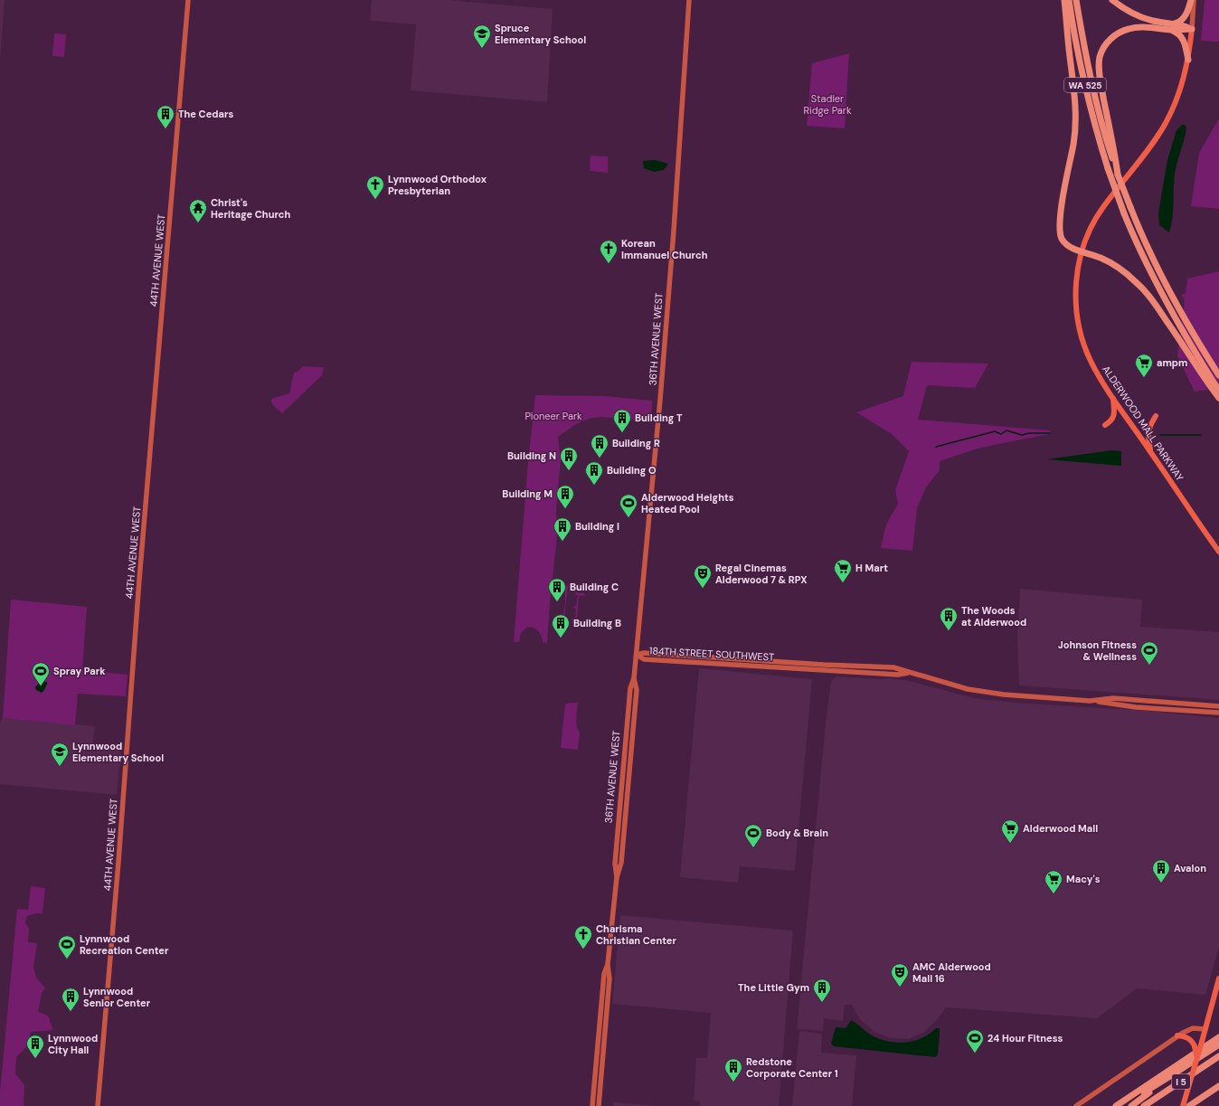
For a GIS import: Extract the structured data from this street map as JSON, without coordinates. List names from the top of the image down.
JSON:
{
  "streets": {
    "highway": ["WA 525", "I 5"],
    "main road": [
      "44TH AVENUE WEST",
      "36TH AVENUE WEST",
      "ALDERWOOD MALL PARKWAY",
      "184TH STREET SOUTHWEST"
    ]
  },
  "crossings": [
    ["36TH AVENUE WEST", "184TH STREET SOUTHWEST"]
  ],
  "parks": ["Stadler Ridge Park", "Pioneer Park"],
  "places": {
    "school or university": ["Spruce Elementary School", "Lynnwood Elementary School"],
    "building": [
      "The Cedars",
      "Building T",
      "Building R",
      "Building N",
      "Building O",
      "Building M",
      "Building I",
      "Building C",
      "The Woods at Alderwood",
      "Building B",
      "Avalon",
      "The Little Gym",
      "Lynnwood Senior Center",
      "Lynnwood City Hall",
      "Redstone Corporate Center 1"
    ],
    "church": ["Lynnwood Orthodox Presbyterian", "Korean Immanuel Church", "Charisma Christian Center"],
    "temple": ["Christ's Heritage Church"],
    "supermarket": [
      "ampm",
      "H Mart",
      "Alderwood Mall",
      "Macy's"
    ],
    "sports": [
      "Alderwood Heights Heated Pool",
      "Johnson Fitness & Wellness",
      "Spray Park",
      "Body & Brain",
      "Lynnwood Recreation Center",
      "24 Hour Fitness"
    ],
    "theatre": ["Regal Cinemas Alderwood 7 & RPX", "AMC Alderwood Mall 16"]
  }
}
